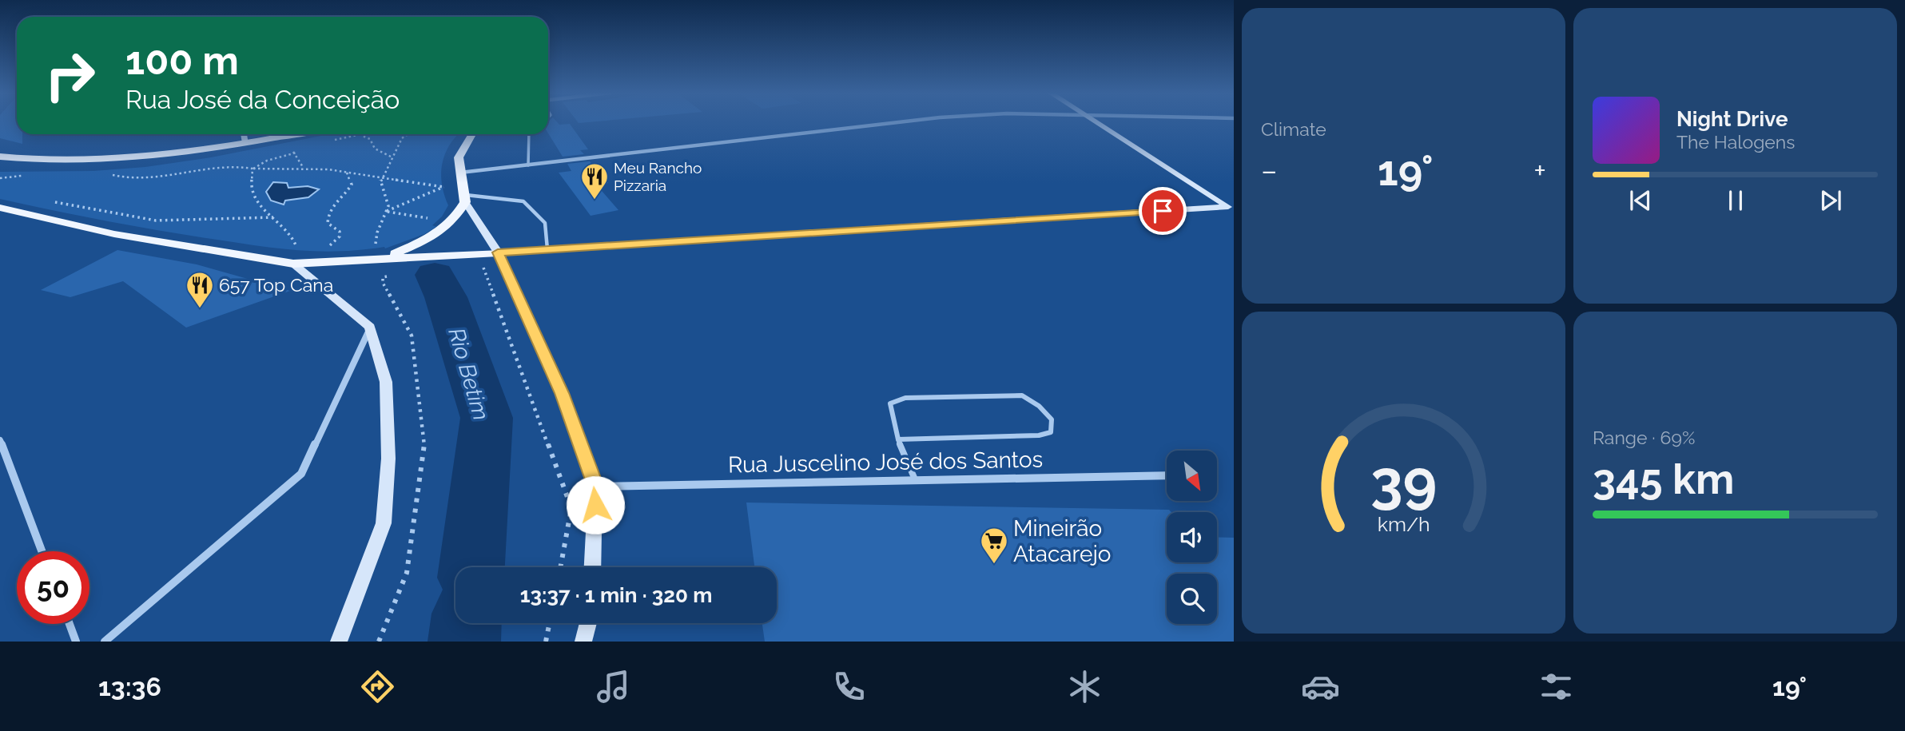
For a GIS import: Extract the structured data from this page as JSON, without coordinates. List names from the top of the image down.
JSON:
{
  "streets": {
    "street": ["Rua Juscelino José dos Santos"]
  },
  "water": ["Rio Betim"],
  "places": {
    "restaurant": ["Meu Rancho Pizzaria", "657 Top Cana"],
    "supermarket": ["Mineirão Atacarejo"]
  },
  "north": "bottom right",
  "page": {
    "tile": [
      "Climate",
      ["Range · 69%", "345 km"]
    ],
    "turn": ["100 m", "Rua José da Conceição"],
    "song": ["Night Drive", "The Halogens"],
    "heat": ["−", "19°", "+"],
    "limit": "50",
    "trip": "13:37 · 1 min · 320 m",
    "tabs": ["13:36", "19°"],
    "gauge": ["39", "km/h"]
  }
}
